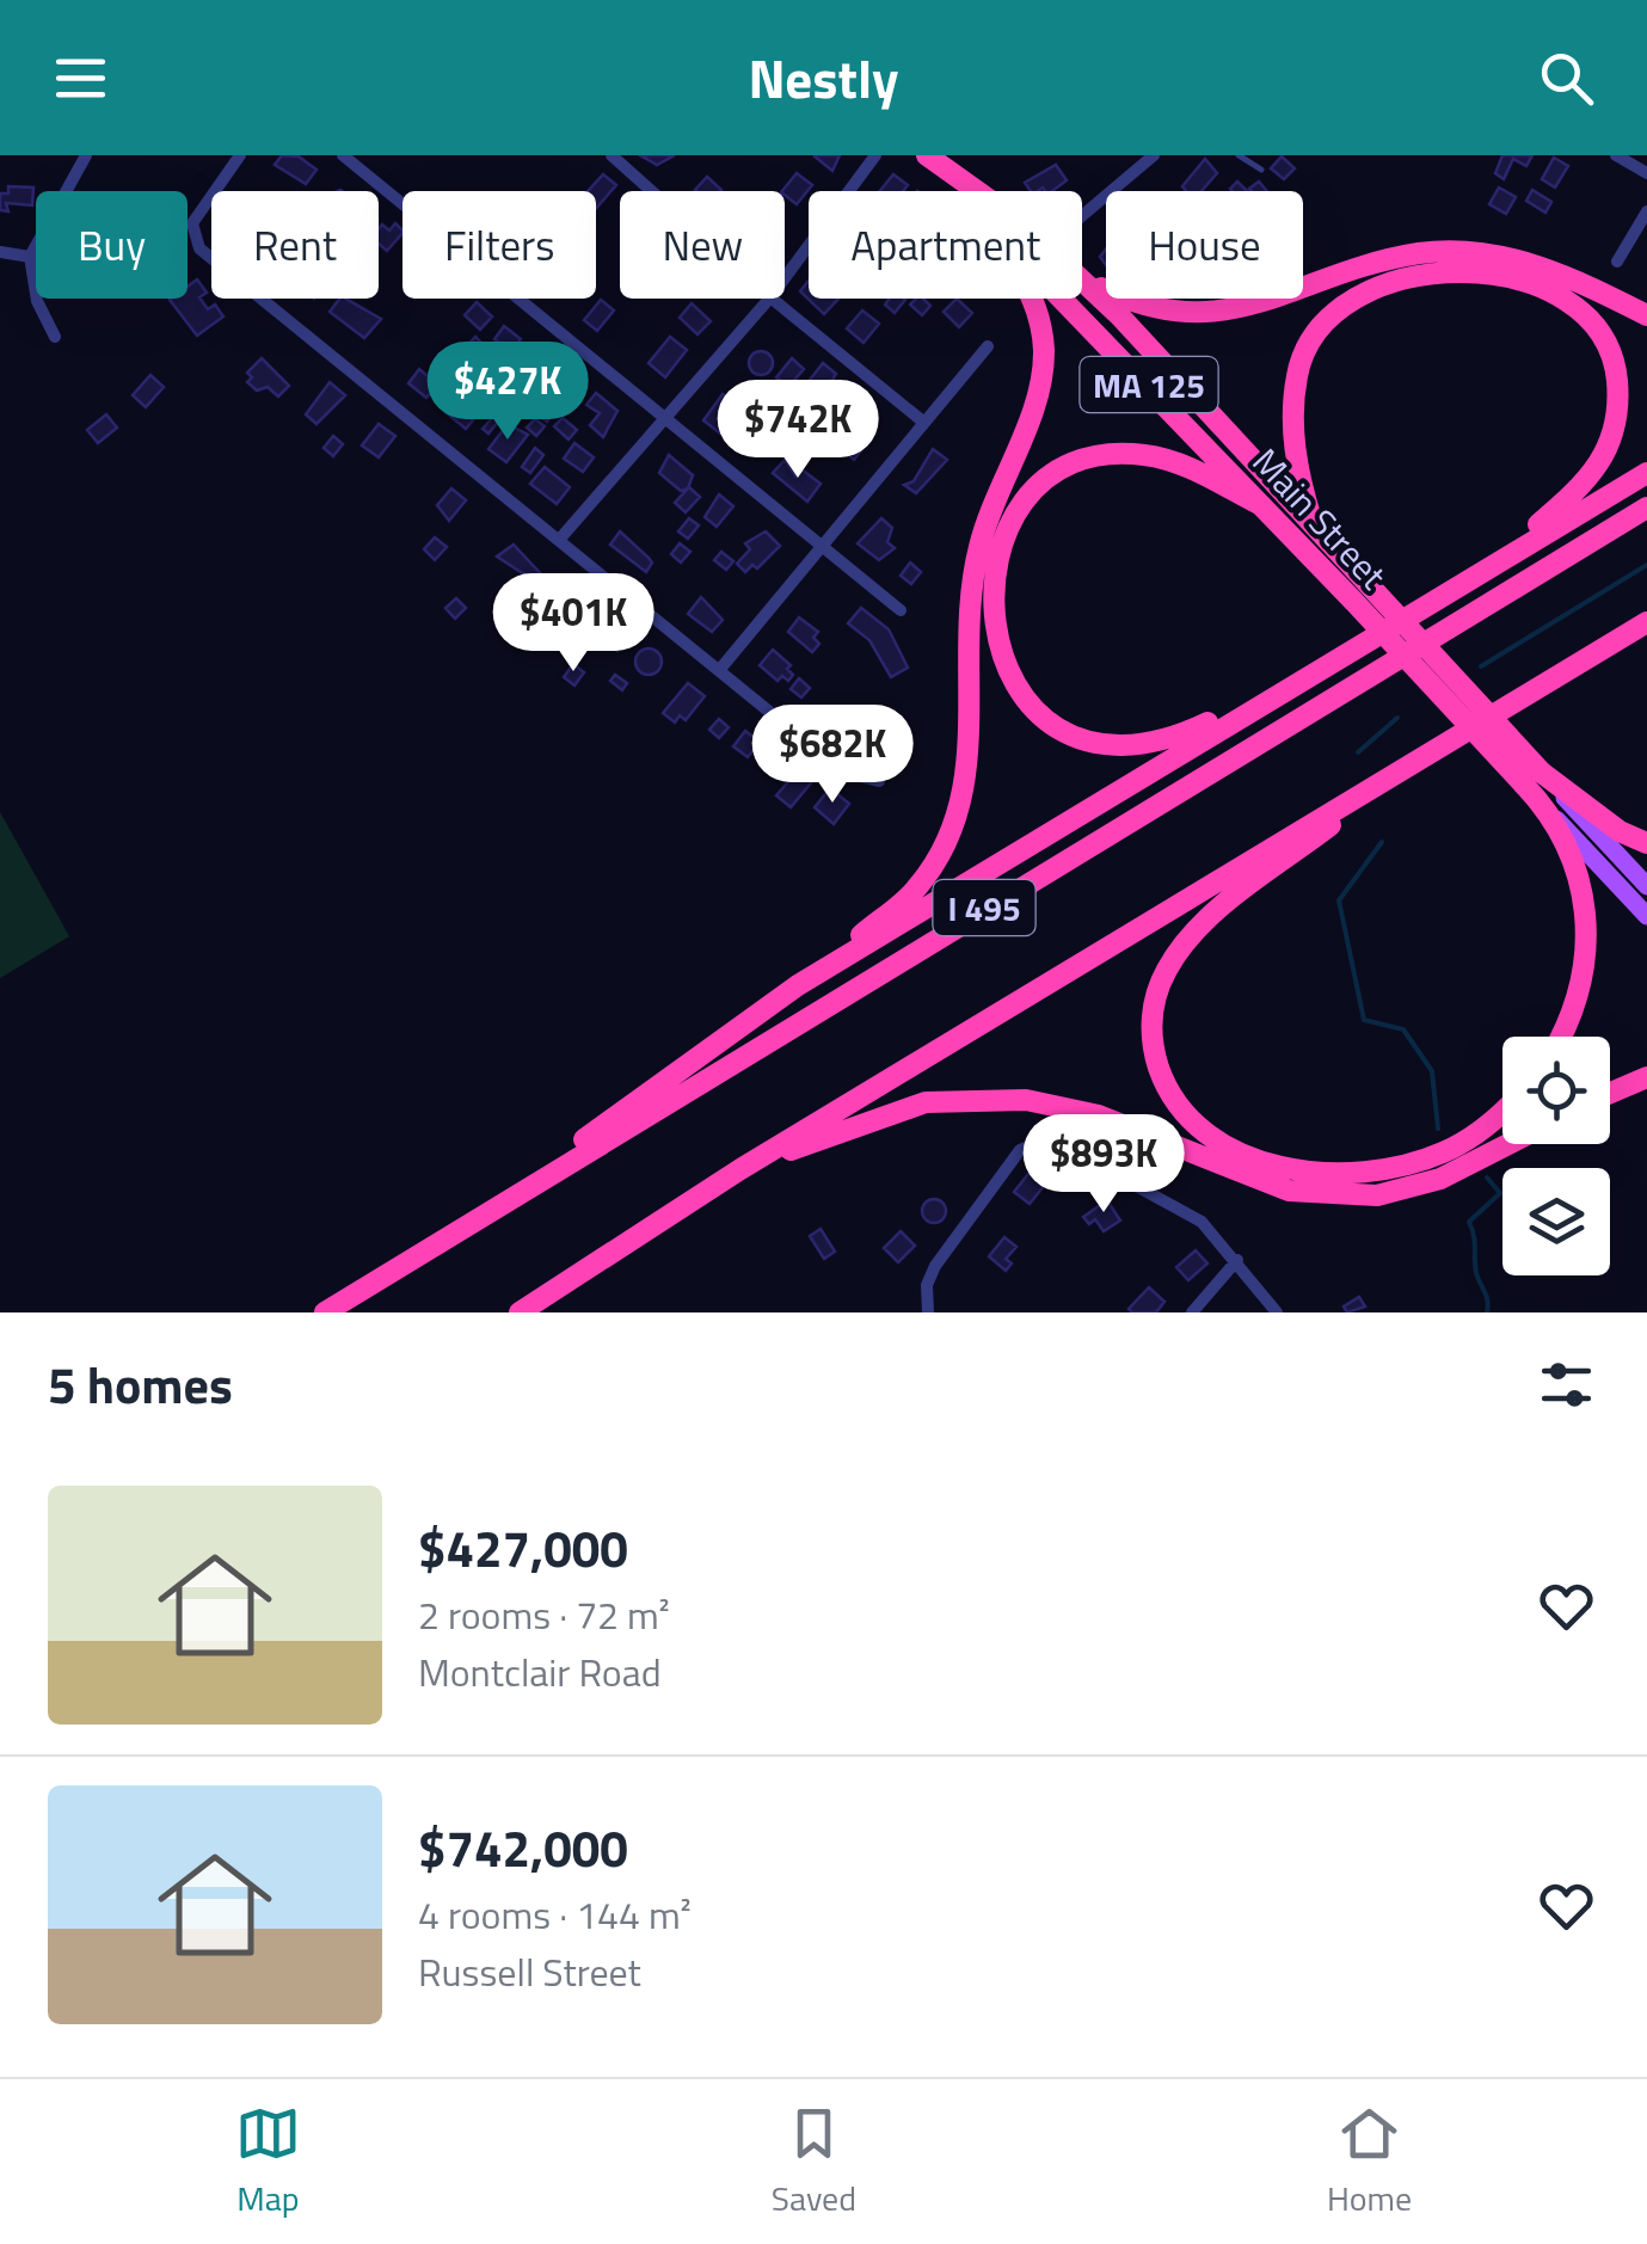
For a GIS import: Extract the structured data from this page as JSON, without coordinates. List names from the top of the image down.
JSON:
{
  "streets": {
    "highway": ["MA 125", "Main Street", "I 495"]
  },
  "page": {
    "header": "Nestly",
    "chip": [
      "Buy",
      "Rent",
      "Filters",
      "New",
      "Apartment",
      "House"
    ],
    "price": [
      "$427K",
      "$742K",
      "$401K",
      "$682K",
      "$893K"
    ],
    "heading": "5 homes",
    "list": [
      {
        "name": "$427,000",
        "note": "2 rooms · 72 m² · Montclair Road"
      },
      {
        "name": "$742,000",
        "note": "4 rooms · 144 m² · Russell Street"
      }
    ],
    "tabs": ["Map", "Saved", "Home"]
  }
}
